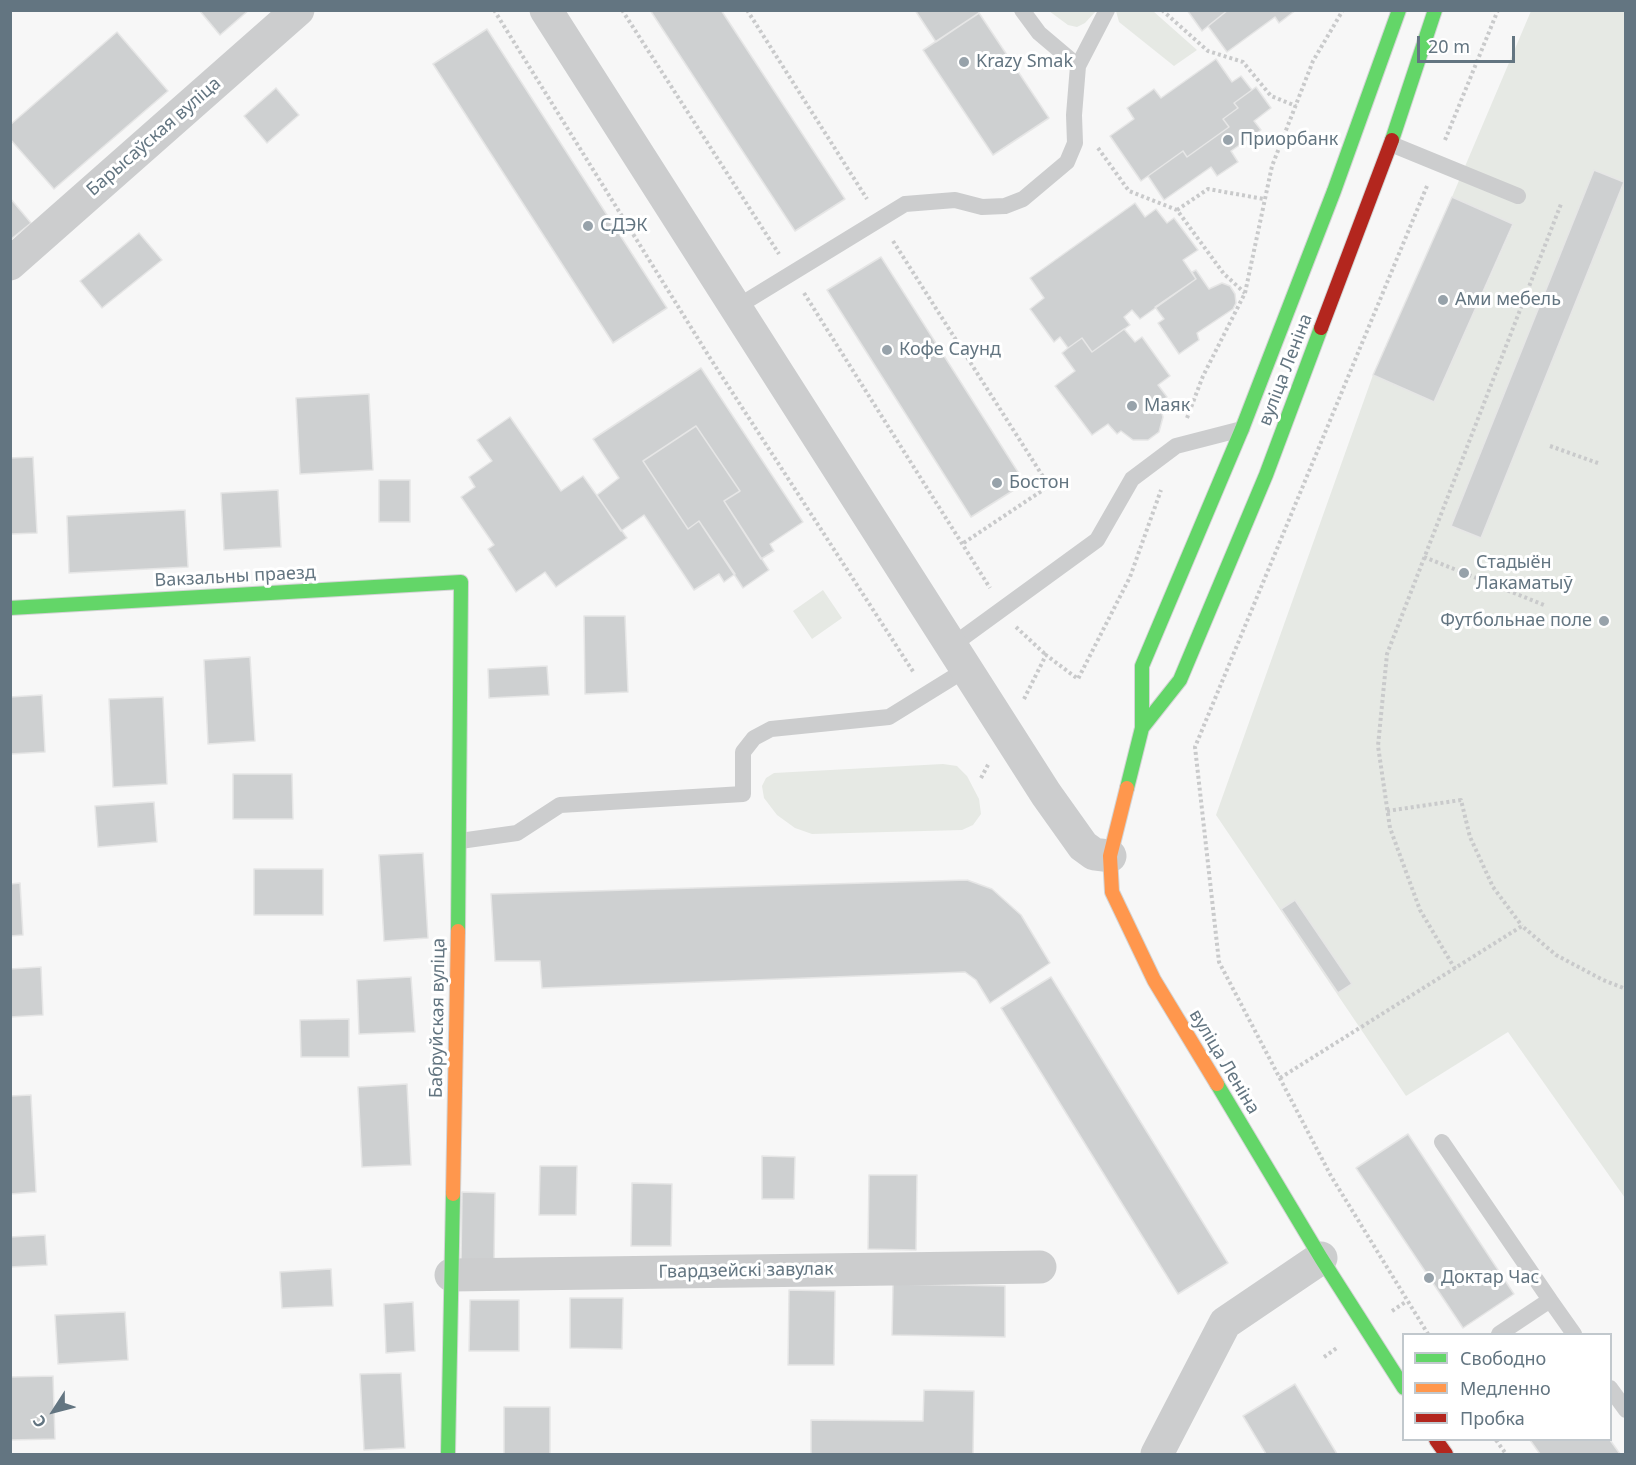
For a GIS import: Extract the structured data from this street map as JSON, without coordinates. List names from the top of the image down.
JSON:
{
  "streets": {
    "main road": ["вуліца Леніна", "Вакзальны праезд", "Бабруйская вуліца"],
    "street": ["Барысаўская вуліца", "Гвардзейскі завулак"]
  },
  "crossings": [
    ["Вакзальны праезд", "Бабруйская вуліца"],
    ["Бабруйская вуліца", "Гвардзейскі завулак"]
  ],
  "places": [
    "Krazy Smak",
    "Приорбанк",
    "СДЭК",
    "Ами мебель",
    "Кофе Саунд",
    "Маяк",
    "Бостон",
    "Стадыён Лакаматыў",
    "Футбольнае поле",
    "Доктар Час"
  ],
  "legend": ["Свободно", "Медленно", "Пробка"],
  "scale_bar": "20 m",
  "north": "bottom left"
}
